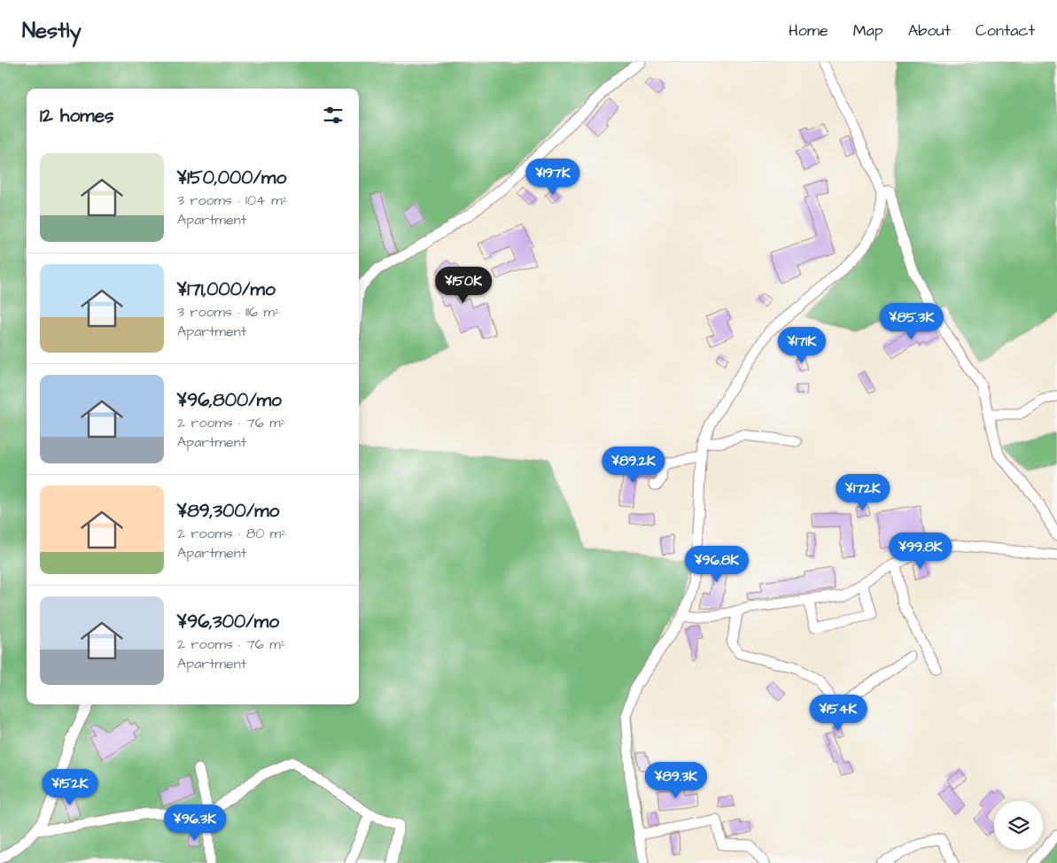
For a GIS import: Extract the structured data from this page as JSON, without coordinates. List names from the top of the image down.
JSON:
{
  "page": {
    "header": "Nestly",
    "nav": [
      "Home",
      "Map",
      "About",
      "Contact"
    ],
    "heading": "12 homes",
    "list": [
      {
        "name": "¥150,000/mo",
        "note": "3 rooms · 104 m² · Apartment"
      },
      {
        "name": "¥171,000/mo",
        "note": "3 rooms · 116 m² · Apartment"
      },
      {
        "name": "¥96,800/mo",
        "note": "2 rooms · 76 m² · Apartment"
      },
      {
        "name": "¥89,300/mo",
        "note": "2 rooms · 80 m² · Apartment"
      },
      {
        "name": "¥96,300/mo",
        "note": "2 rooms · 76 m² · Apartment"
      }
    ],
    "price": [
      "¥197K",
      "¥150K",
      "¥85.3K",
      "¥171K",
      "¥89.2K",
      "¥172K",
      "¥99.8K",
      "¥96.8K",
      "¥154K",
      "¥89.3K",
      "¥152K",
      "¥96.3K"
    ]
  }
}
